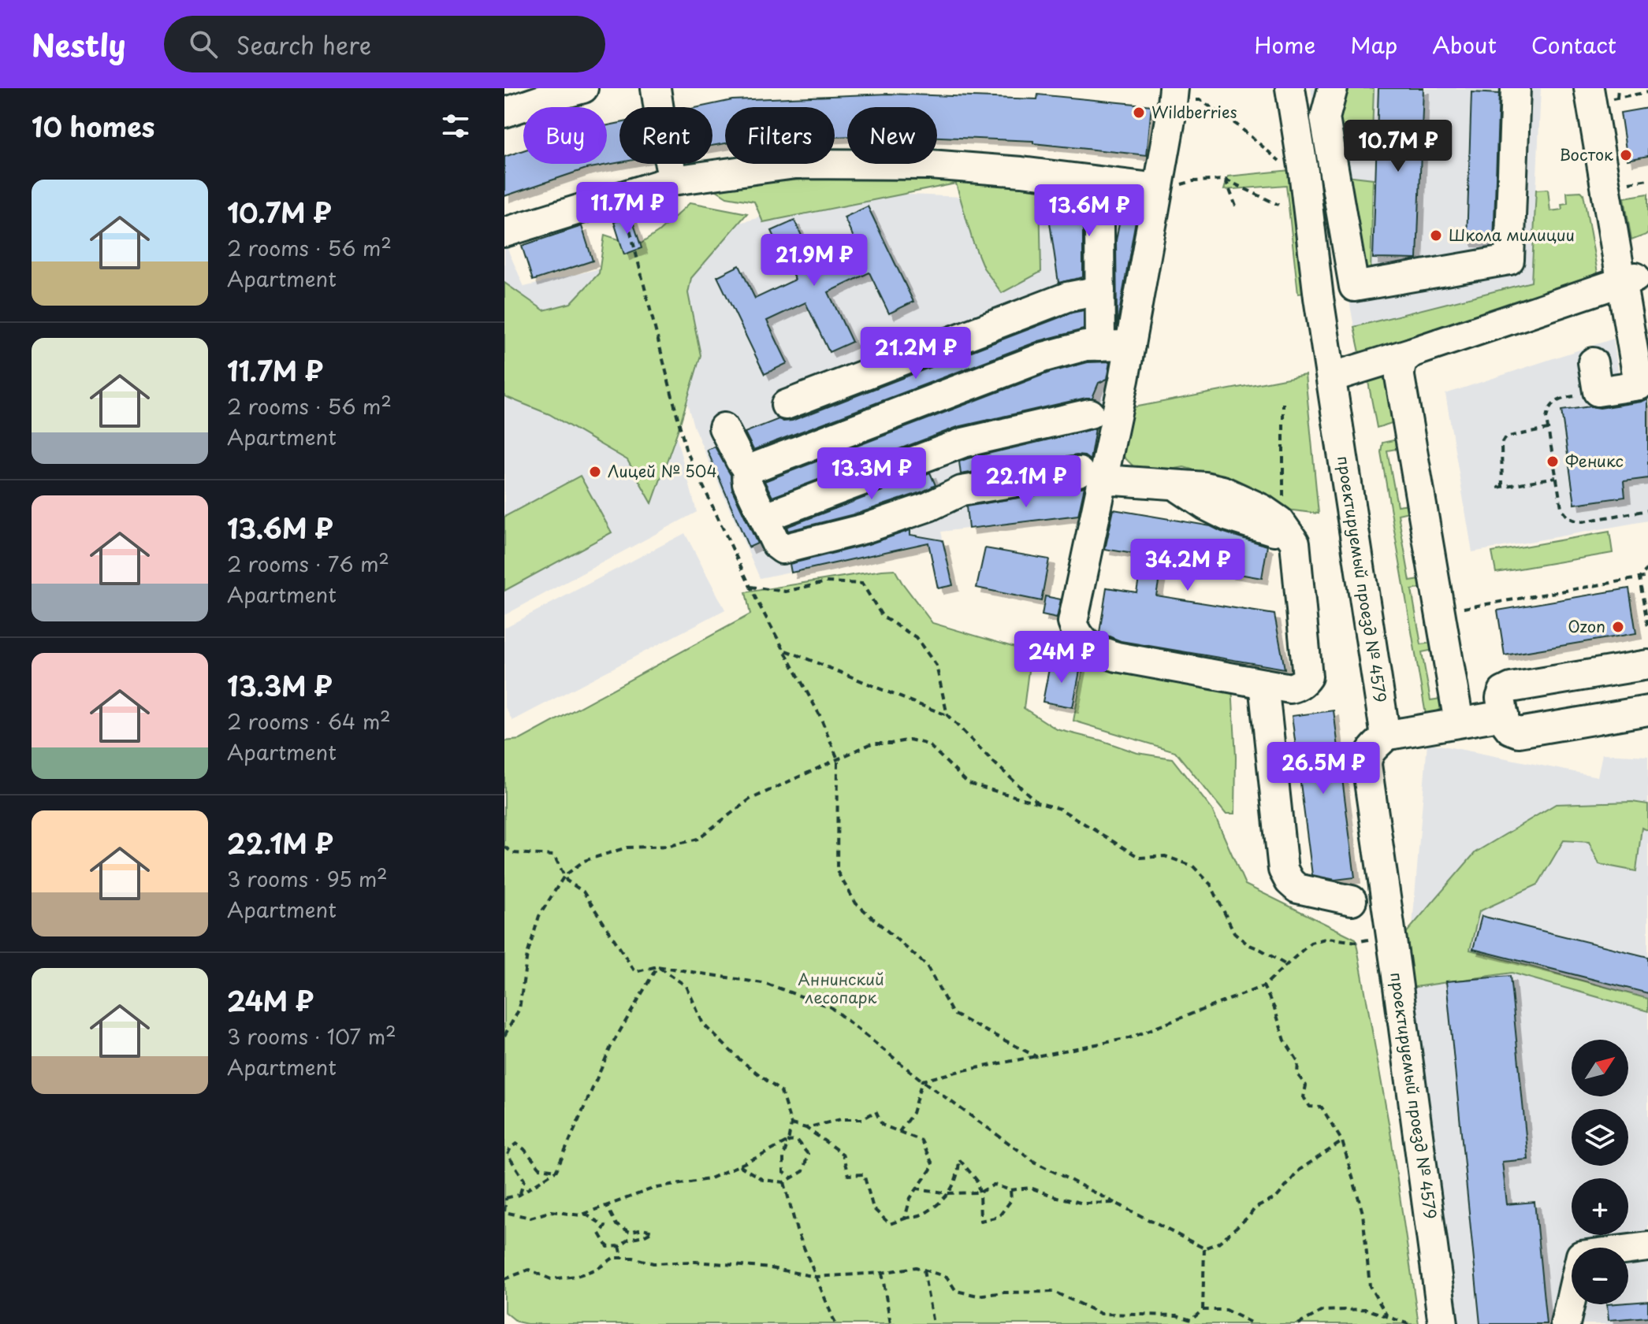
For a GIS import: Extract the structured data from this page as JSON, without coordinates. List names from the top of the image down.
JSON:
{
  "streets": {
    "street": ["проектируемый проезд № 4579"]
  },
  "parks": ["Аннинский лесопарк"],
  "places": [
    "Wildberries",
    "Восток",
    "Школа милиции",
    "Феникс",
    "Лицей № 504",
    "Ozon"
  ],
  "north": "top right",
  "page": {
    "header": "Nestly",
    "search": "Search here",
    "nav": [
      "Home",
      "Map",
      "About",
      "Contact"
    ],
    "heading": "10 homes",
    "chip": [
      "Buy",
      "Rent",
      "Filters",
      "New"
    ],
    "price": [
      "10.7M ₽",
      "11.7M ₽",
      "13.6M ₽",
      "21.9M ₽",
      "21.2M ₽",
      "13.3M ₽",
      "22.1M ₽",
      "34.2M ₽",
      "24M ₽",
      "26.5M ₽"
    ],
    "list": [
      {
        "name": "10.7M ₽",
        "note": "2 rooms · 56 m² · Apartment"
      },
      {
        "name": "11.7M ₽",
        "note": "2 rooms · 56 m² · Apartment"
      },
      {
        "name": "13.6M ₽",
        "note": "2 rooms · 76 m² · Apartment"
      },
      {
        "name": "13.3M ₽",
        "note": "2 rooms · 64 m² · Apartment"
      },
      {
        "name": "22.1M ₽",
        "note": "3 rooms · 95 m² · Apartment"
      },
      {
        "name": "24M ₽",
        "note": "3 rooms · 107 m² · Apartment"
      }
    ],
    "map_buttons": ["+", "−"]
  }
}
